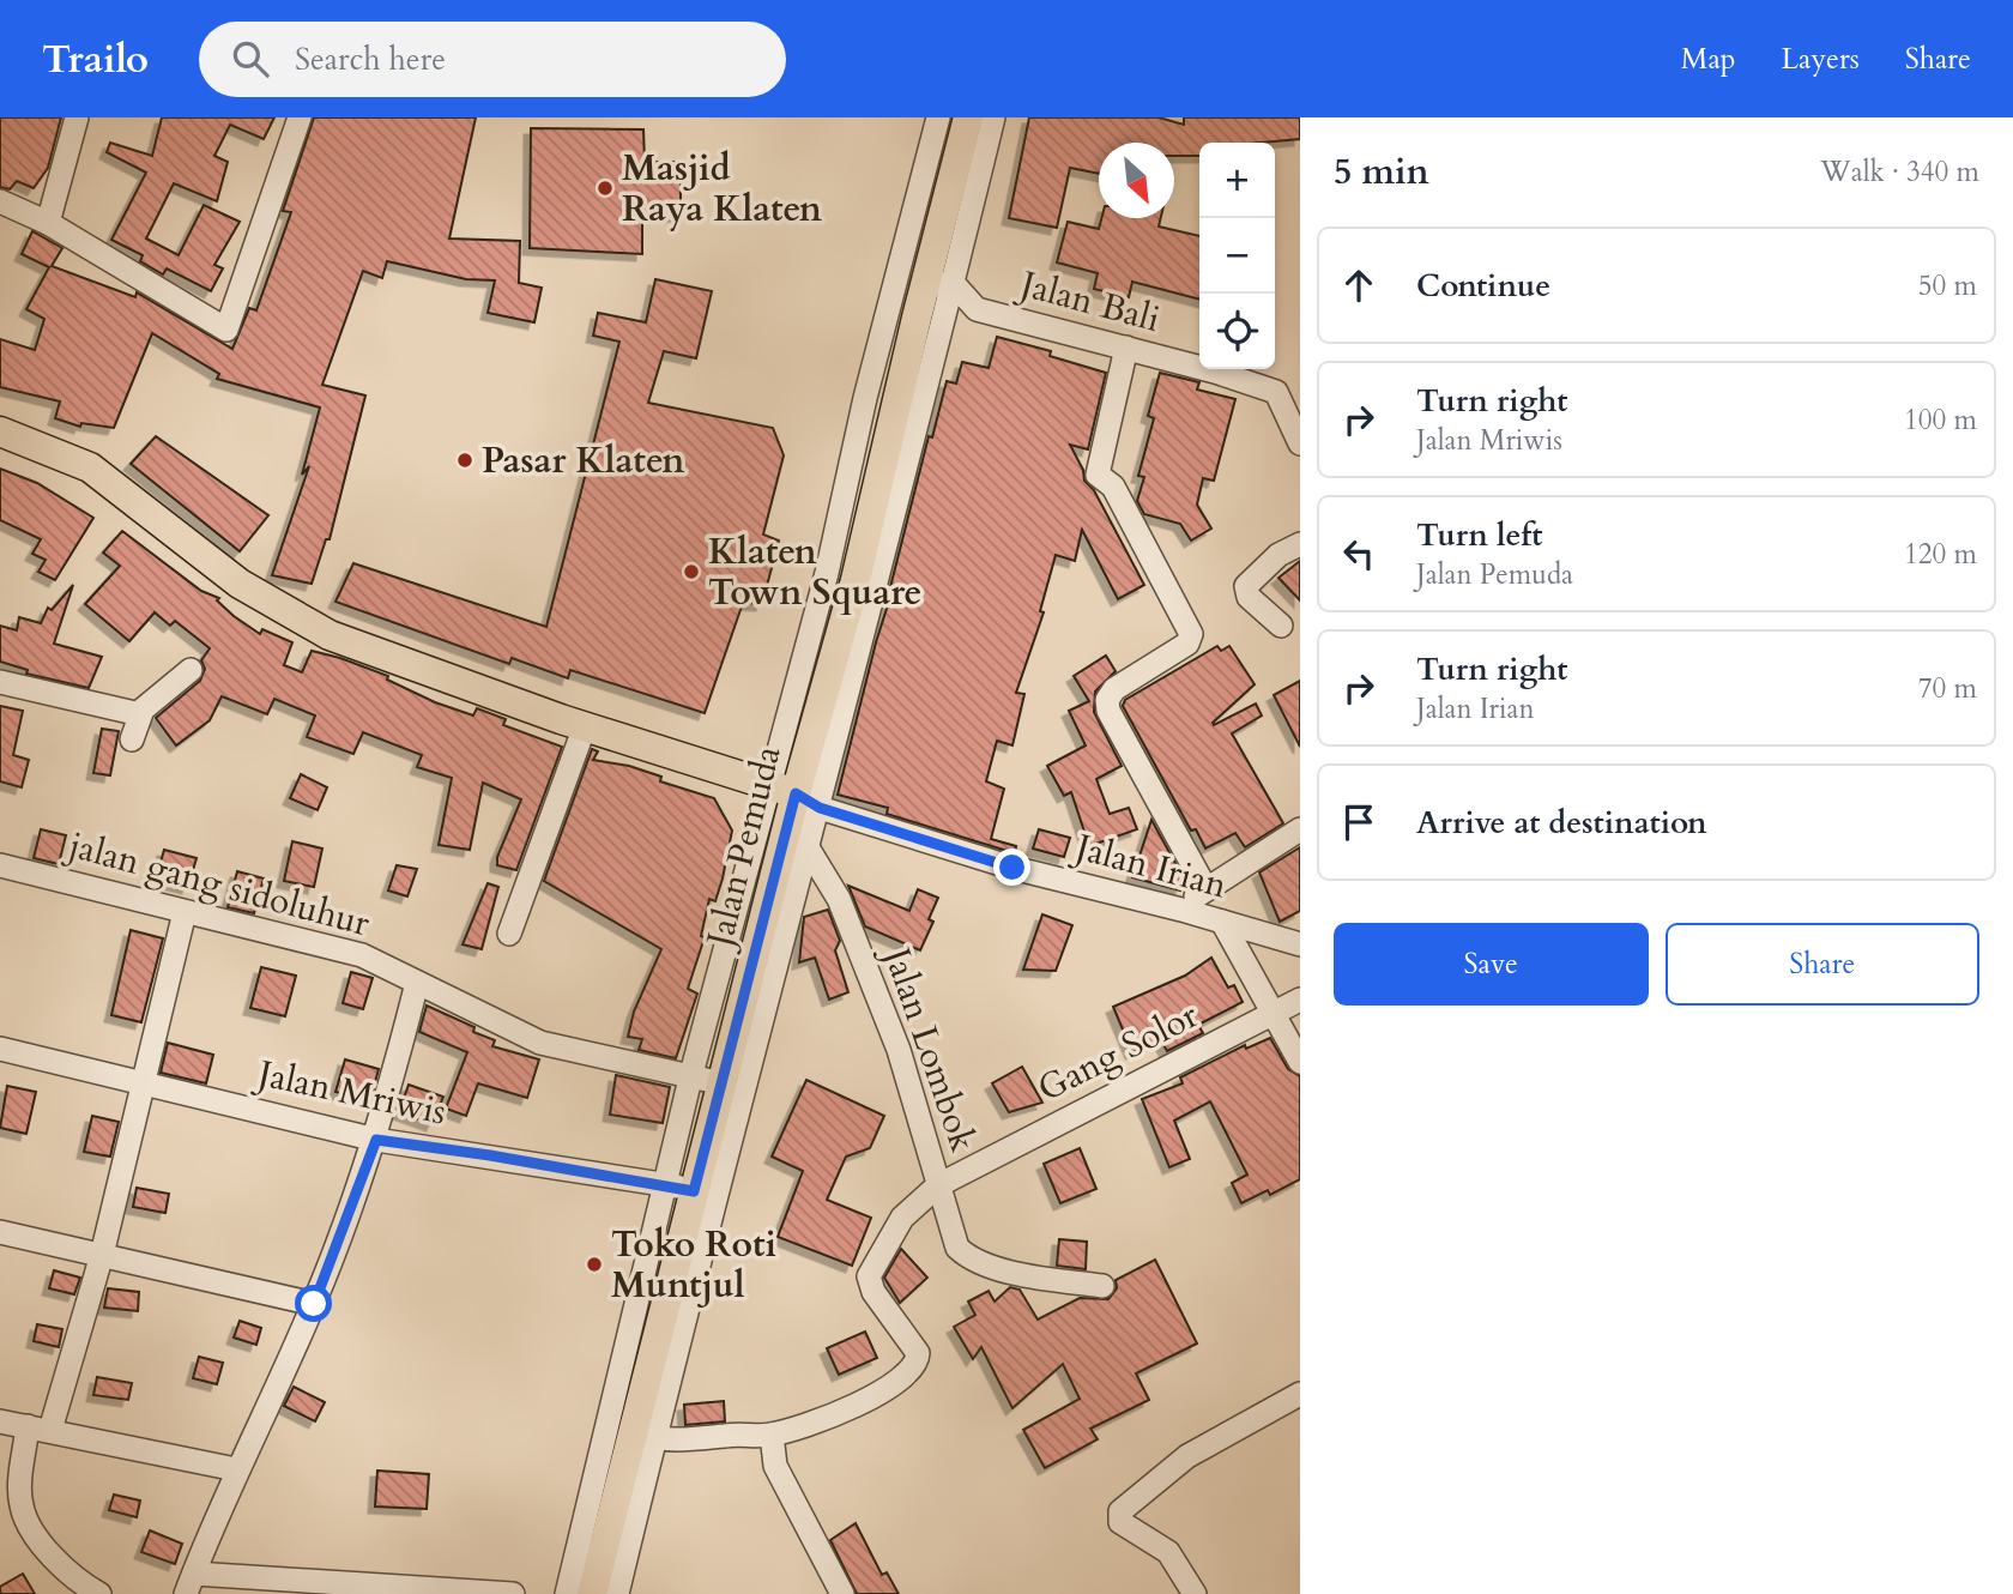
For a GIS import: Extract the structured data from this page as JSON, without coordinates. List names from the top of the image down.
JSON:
{
  "streets": {
    "main road": ["Jalan Pemuda"],
    "street": [
      "Jalan Bali",
      "Jalan Irian",
      "jalan gang sidoluhur",
      "Jalan Lombok",
      "Gang Solor",
      "Jalan Mriwis"
    ]
  },
  "crossings": [
    ["Jalan Bali", "Jalan Pemuda"],
    ["Jalan Pemuda", "Jalan Irian"],
    ["Jalan Pemuda", "jalan gang sidoluhur"],
    ["Jalan Pemuda", "Jalan Mriwis"],
    ["Jalan Lombok", "Gang Solor"]
  ],
  "places": [
    "Masjid Raya Klaten",
    "Pasar Klaten",
    "Klaten Town Square",
    "Toko Roti Muntjul"
  ],
  "north": "bottom right",
  "page": {
    "header": "Trailo",
    "search": "Search here",
    "nav": ["Map", "Layers", "Share"],
    "heading": ["5 min", "Walk · 340 m"],
    "map_buttons": ["+", "−"],
    "list": [
      ["Continue", "50 m"],
      ["Turn right", "Jalan Mriwis", "100 m"],
      ["Turn left", "Jalan Pemuda", "120 m"],
      ["Turn right", "Jalan Irian", "70 m"],
      "Arrive at destination"
    ],
    "buttons": ["Save", "Share"]
  }
}
